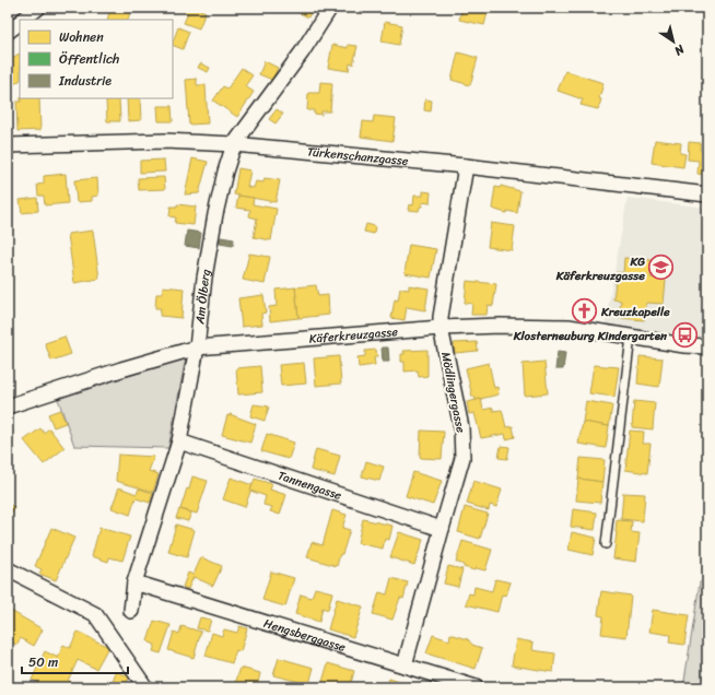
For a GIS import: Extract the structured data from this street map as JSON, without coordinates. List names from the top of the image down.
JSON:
{
  "streets": {
    "street": [
      "Türkenschanzgasse",
      "Am Ölberg",
      "Käferkreuzgasse",
      "Mödlingergasse",
      "Tannengasse",
      "Hengsberggasse"
    ]
  },
  "crossings": [
    ["Türkenschanzgasse", "Am Ölberg"],
    ["Türkenschanzgasse", "Mödlingergasse"],
    ["Am Ölberg", "Käferkreuzgasse"],
    ["Am Ölberg", "Tannengasse"],
    ["Am Ölberg", "Hengsberggasse"],
    ["Käferkreuzgasse", "Mödlingergasse"],
    ["Mödlingergasse", "Tannengasse"],
    ["Mödlingergasse", "Hengsberggasse"]
  ],
  "places": {
    "school or university": ["KG Käferkreuzgasse"],
    "church": ["Kreuzkapelle"],
    "bus stop": ["Klosterneuburg Kindergarten"]
  },
  "legend": ["Wohnen", "Öffentlich", "Industrie"],
  "scale_bar": "50 m",
  "north": "bottom right"
}
